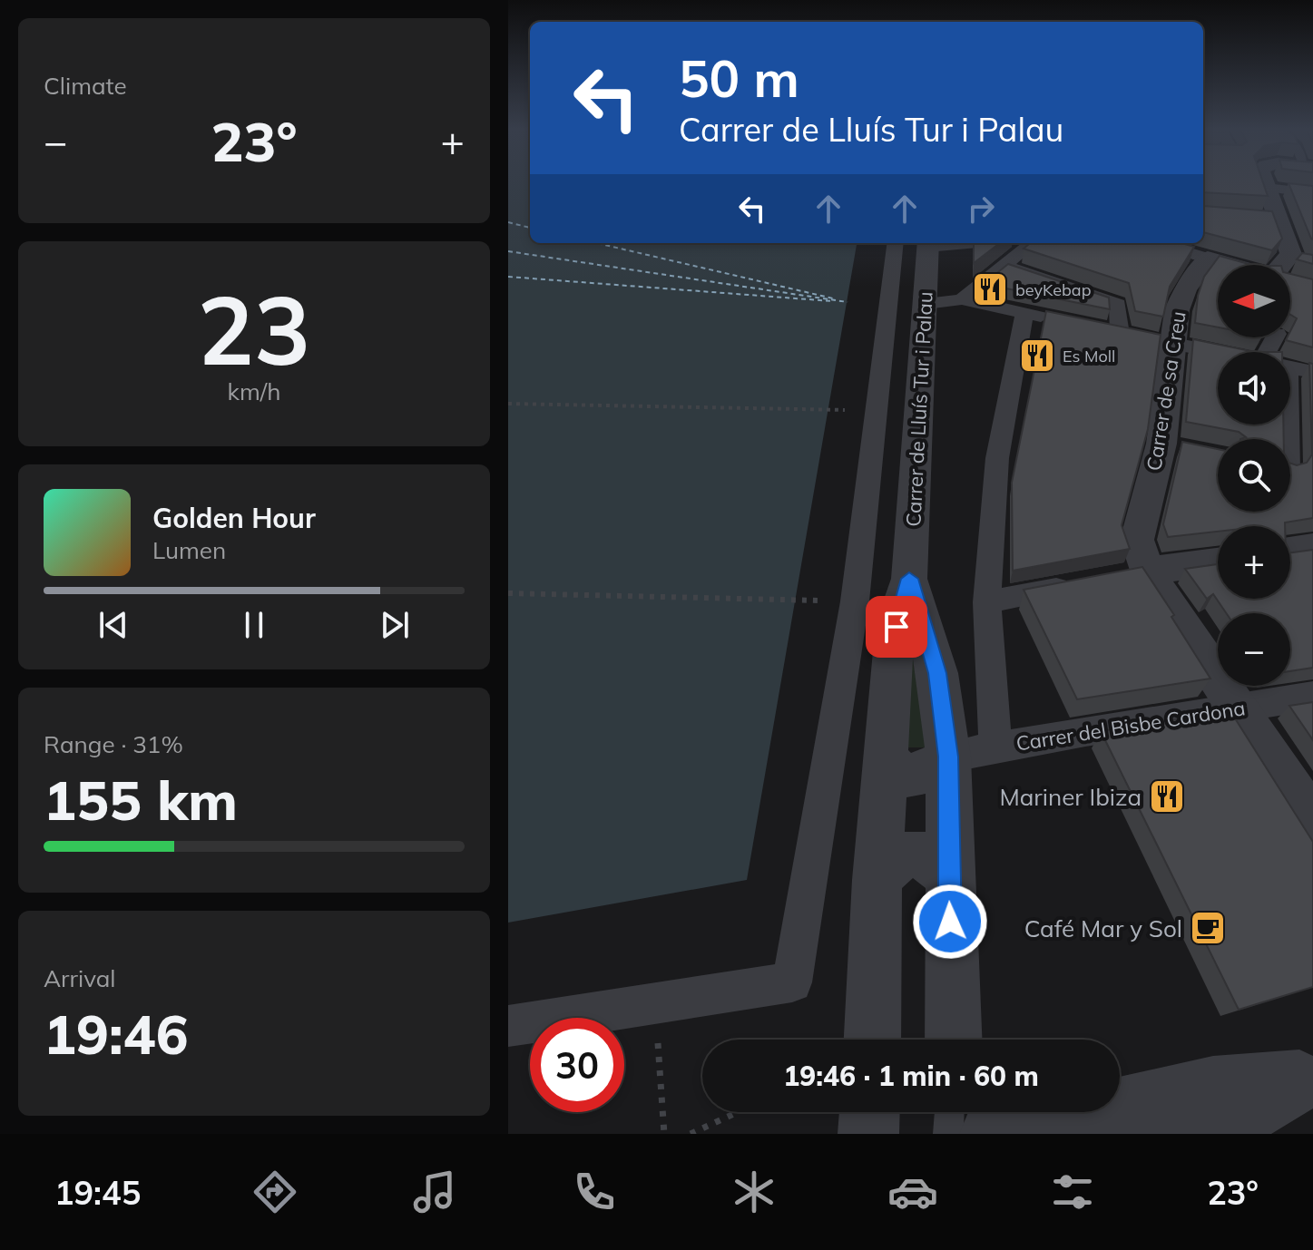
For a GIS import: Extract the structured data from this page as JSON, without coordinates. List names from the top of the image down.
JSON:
{
  "streets": {
    "street": ["Carrer de sa Creu", "Carrer de Lluís Tur i Palau", "Carrer del Bisbe Cardona"]
  },
  "crossings": [
    ["Carrer de Lluís Tur i Palau", "Carrer del Bisbe Cardona"]
  ],
  "places": {
    "restaurant": ["beyKebap", "Es Moll", "Mariner Ibiza"],
    "cafe": ["Café Mar y Sol"]
  },
  "north": "left",
  "page": {
    "tile": [
      "Climate",
      ["23", "km/h"],
      ["Range · 31%", "155 km"],
      ["Arrival", "19:46"]
    ],
    "turn": ["50 m", "Carrer de Lluís Tur i Palau"],
    "heat": ["−", "23°", "+"],
    "map_buttons": ["+", "−"],
    "song": ["Golden Hour", "Lumen"],
    "limit": "30",
    "trip": "19:46 · 1 min · 60 m",
    "tabs": ["19:45", "23°"]
  }
}
